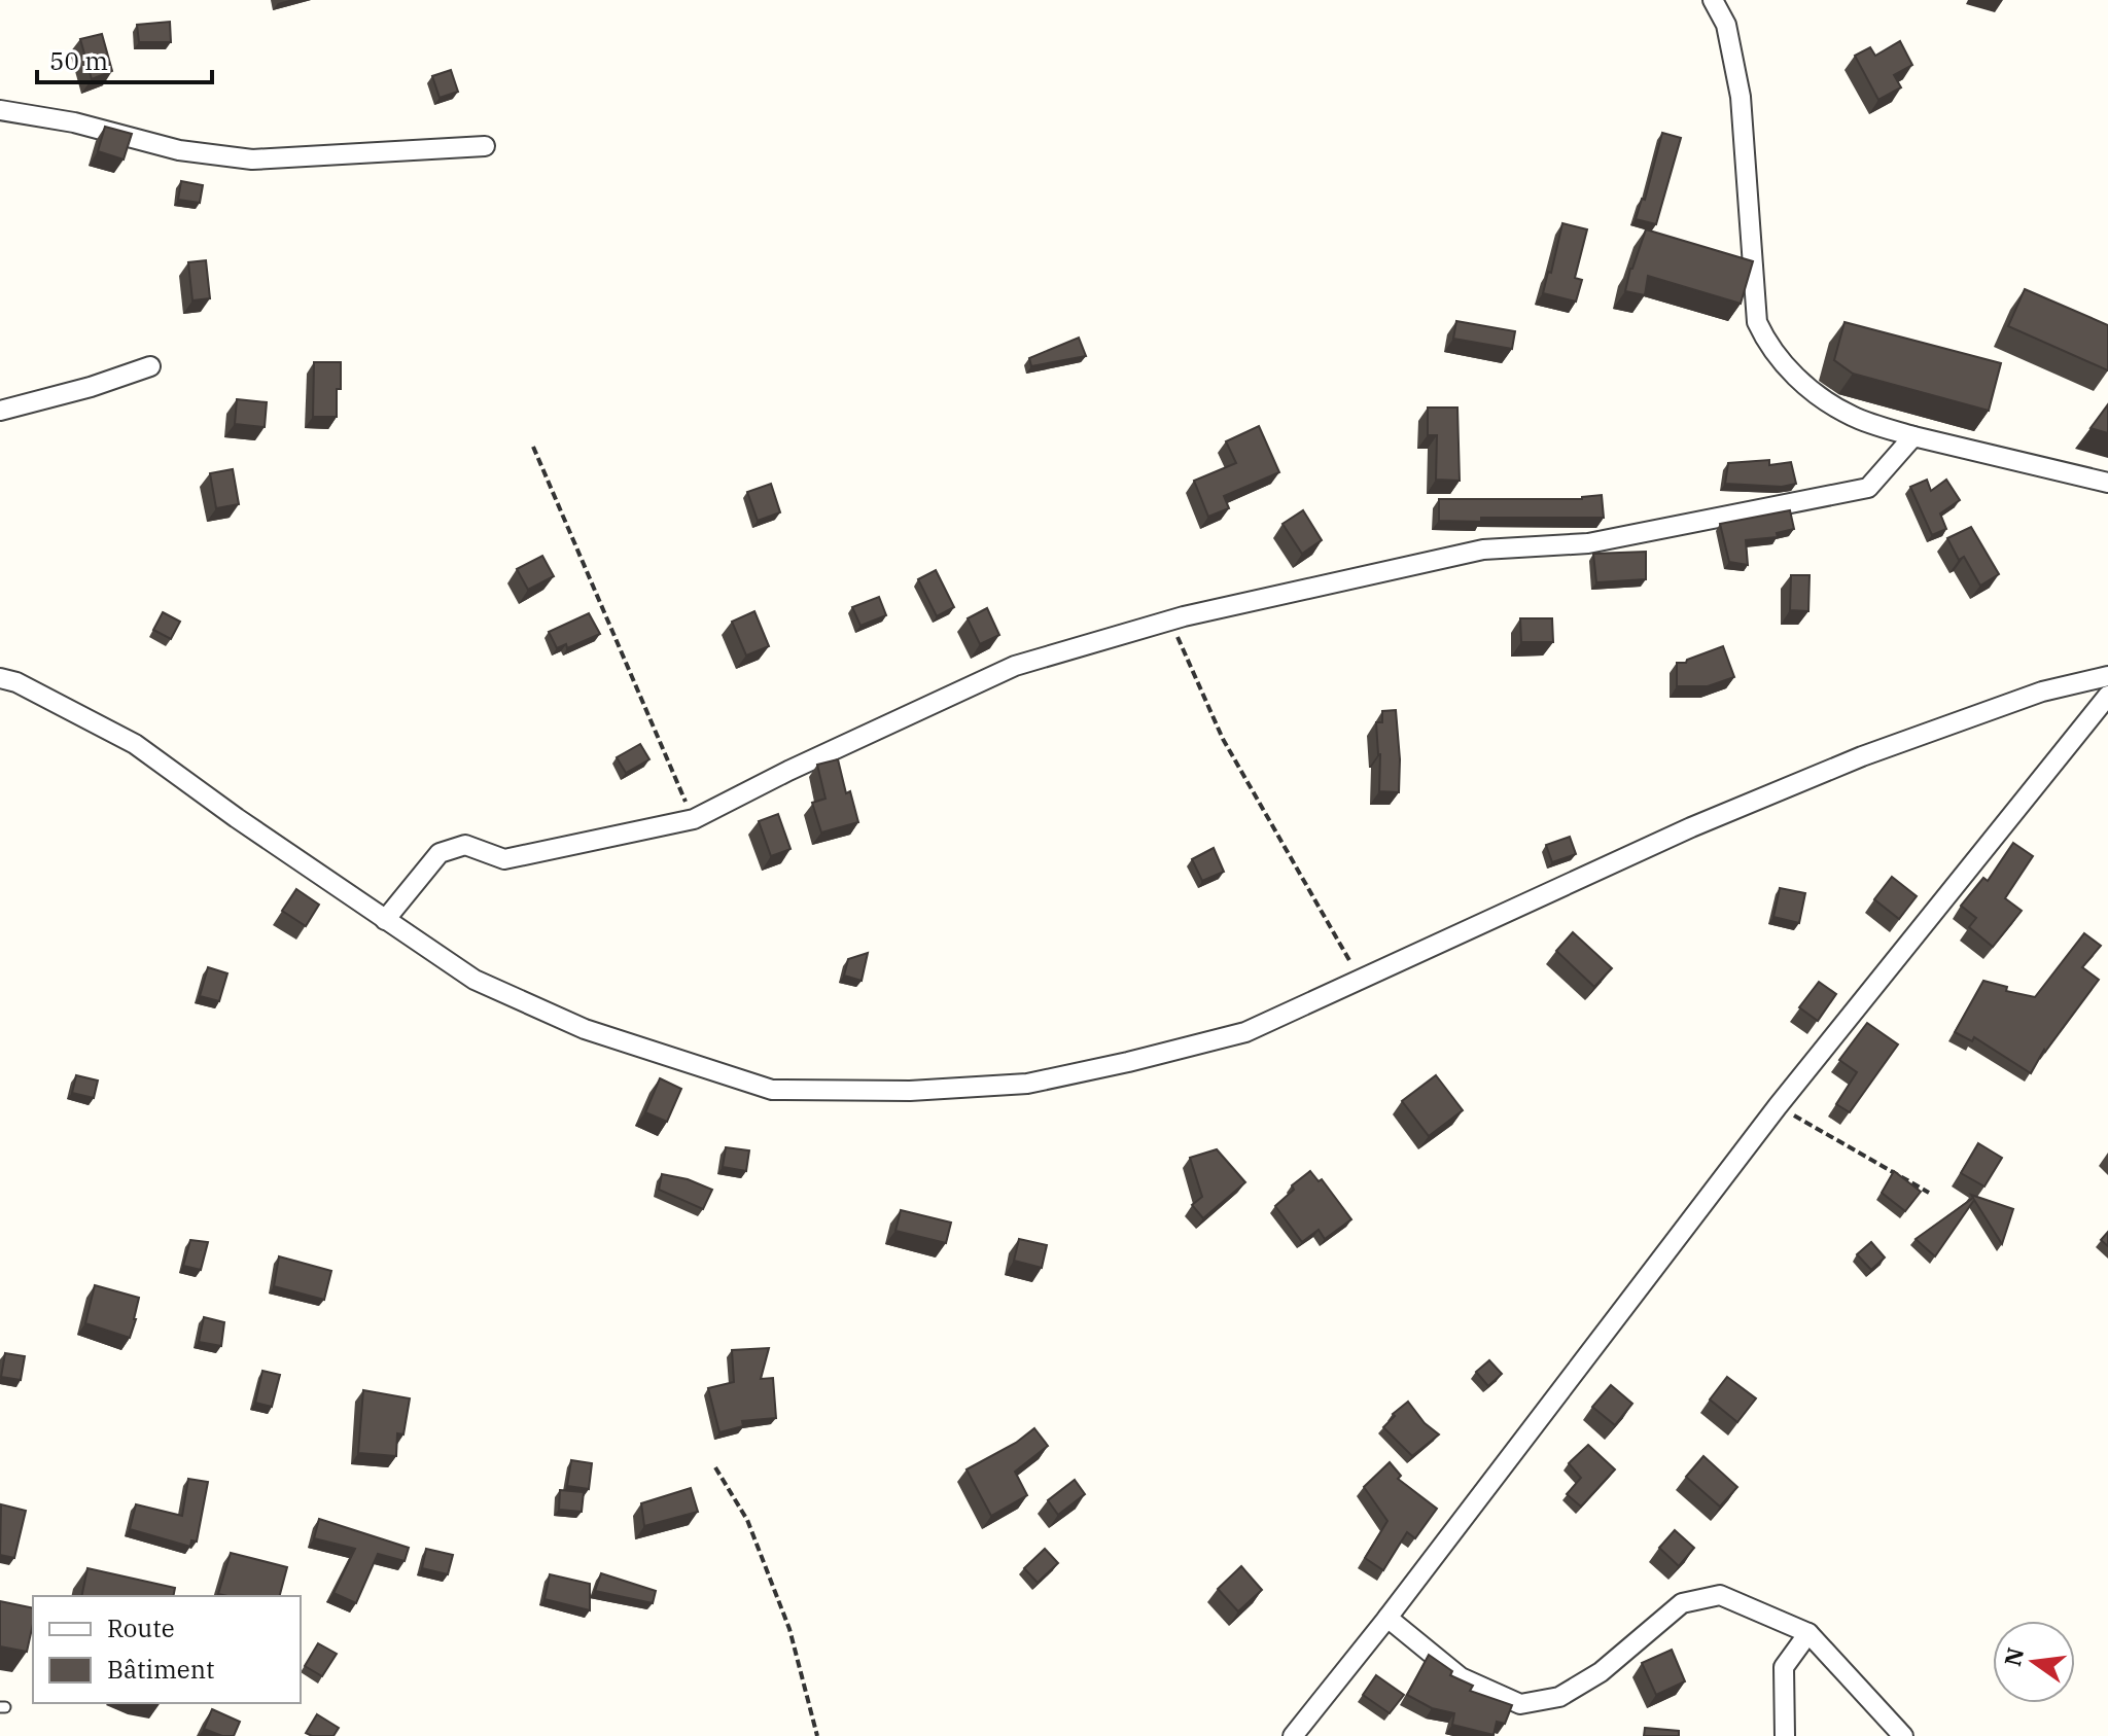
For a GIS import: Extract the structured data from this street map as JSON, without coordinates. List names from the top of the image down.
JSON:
{
  "legend": ["Route", "Bâtiment"],
  "scale_bar": "50 m",
  "north": "left"
}
